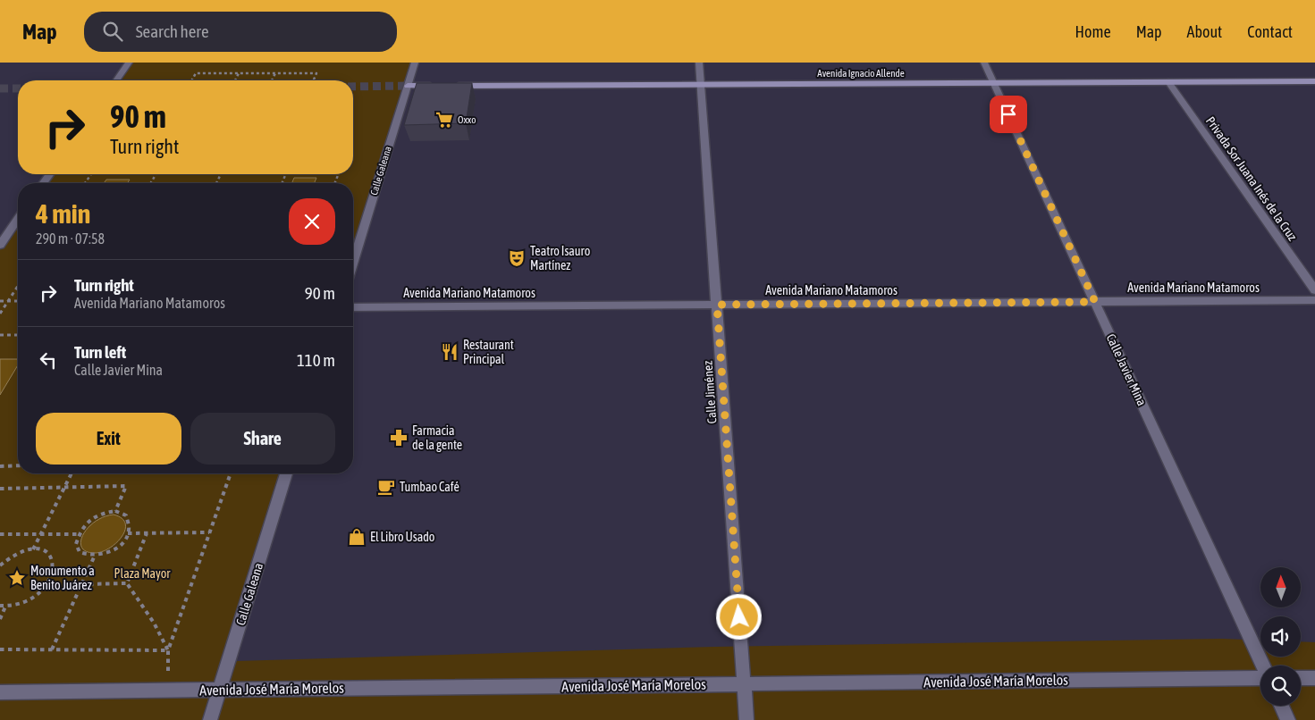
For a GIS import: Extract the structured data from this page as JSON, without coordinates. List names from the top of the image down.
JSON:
{
  "streets": {
    "street": [
      "Avenida Ignacio Allende",
      "Calle Galeana",
      "Privada Sor Juana Inés de la Cruz",
      "Avenida Mariano Matamoros",
      "Calle Javier Mina",
      "Calle Jiménez",
      "Avenida José María Morelos"
    ]
  },
  "crossings": [
    ["Avenida Ignacio Allende", "Calle Galeana"],
    ["Avenida Ignacio Allende", "Privada Sor Juana Inés de la Cruz"],
    ["Avenida Ignacio Allende", "Calle Javier Mina"],
    ["Avenida Ignacio Allende", "Calle Jiménez"],
    ["Calle Galeana", "Avenida José María Morelos"],
    ["Avenida Mariano Matamoros", "Calle Javier Mina"],
    ["Avenida Mariano Matamoros", "Calle Jiménez"],
    ["Calle Jiménez", "Avenida José María Morelos"]
  ],
  "parks": ["Plaza Mayor"],
  "places": {
    "supermarket": ["Oxxo"],
    "theatre": ["Teatro Isauro Martínez"],
    "restaurant": ["Restaurant Principal"],
    "pharmacy": ["Farmacia de la gente"],
    "cafe": ["Tumbao Café"],
    "shop": ["El Libro Usado"],
    "place": ["Monumento a Benito Juárez"]
  },
  "north": "top",
  "page": {
    "header": "Map",
    "search": "Search here",
    "nav": [
      "Home",
      "Map",
      "About",
      "Contact"
    ],
    "turn": ["90 m", "Turn right"],
    "heading": ["4 min", "290 m · 07:58"],
    "list": [
      {
        "name": "Turn right",
        "note": "Avenida Mariano Matamoros",
        "value": "90 m"
      },
      {
        "name": "Turn left",
        "note": "Calle Javier Mina",
        "value": "110 m"
      }
    ],
    "buttons": ["Exit", "Share"]
  }
}
